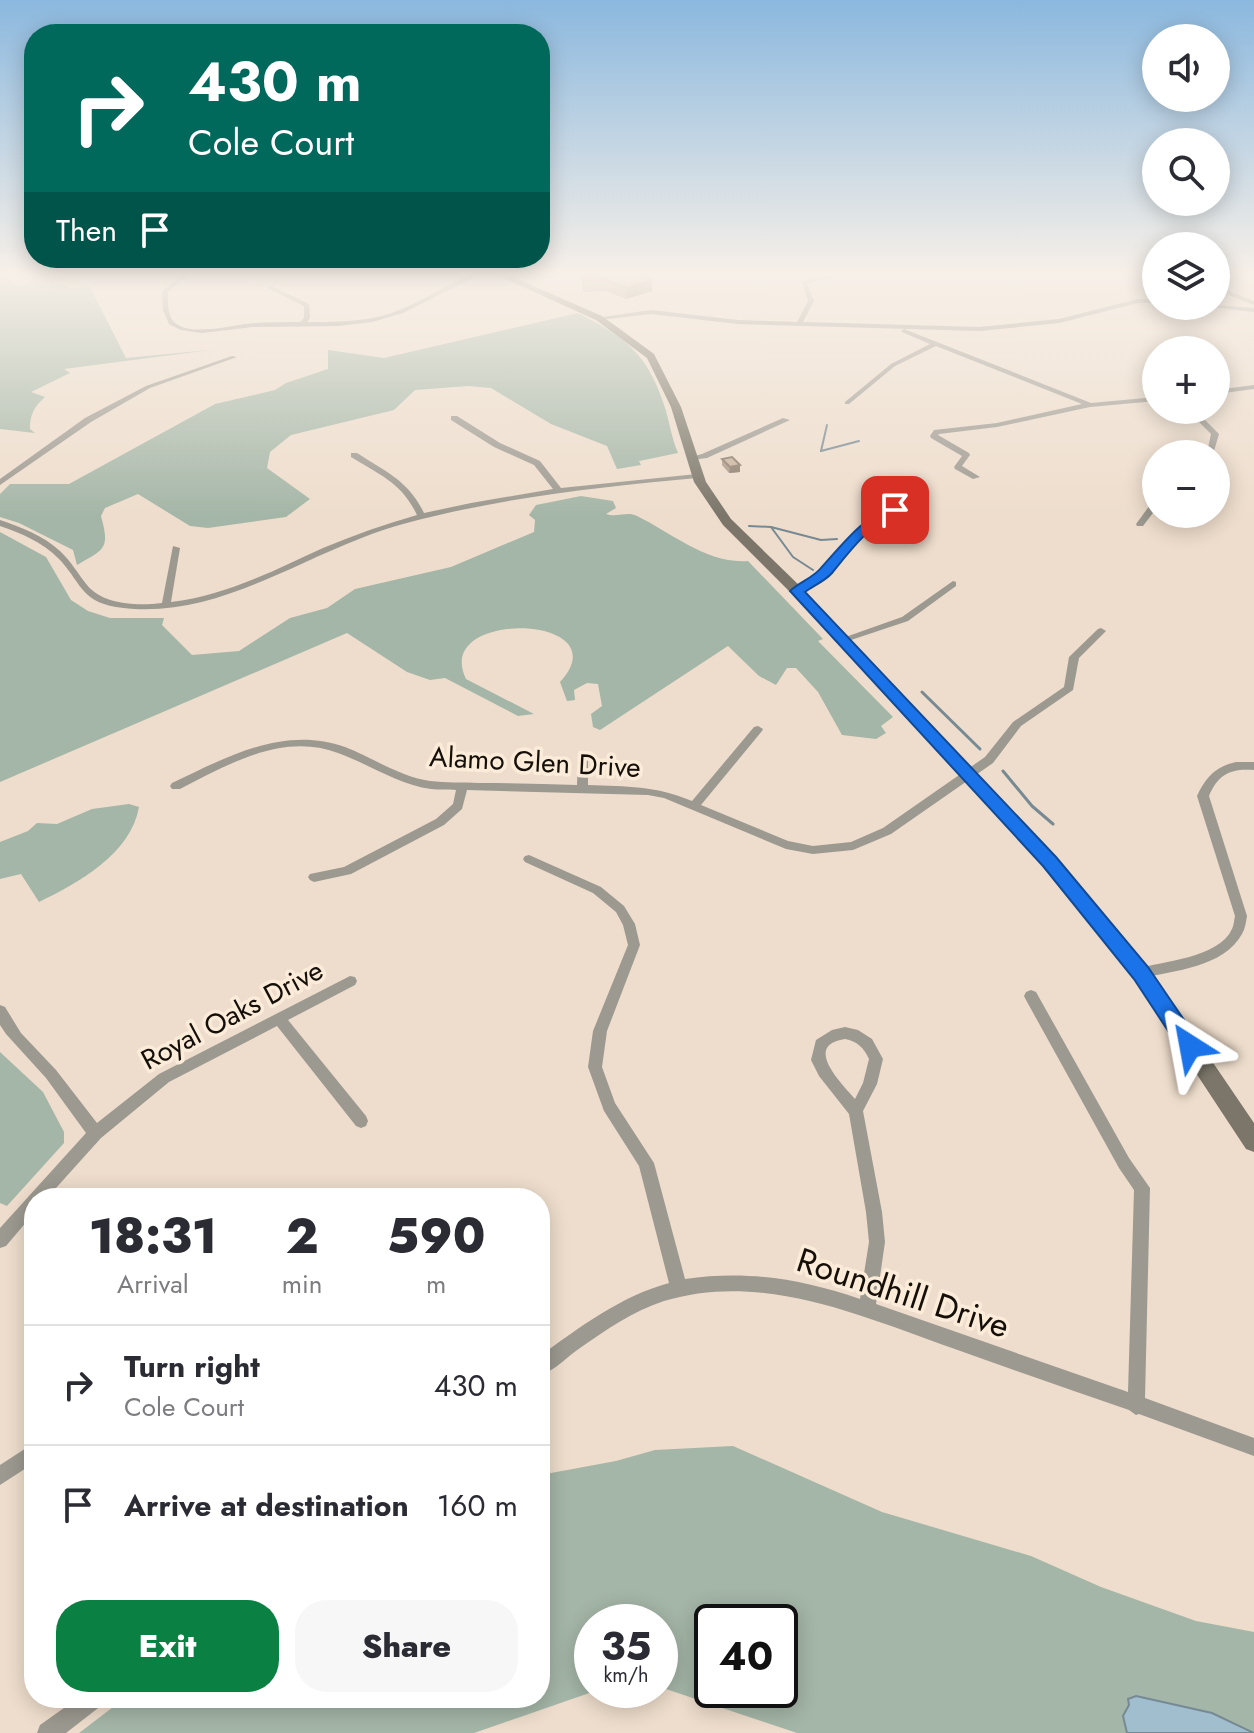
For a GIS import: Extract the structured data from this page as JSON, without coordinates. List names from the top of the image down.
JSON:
{
  "streets": {
    "street": ["Alamo Glen Drive", "Royal Oaks Drive", "Roundhill Drive"]
  },
  "page": {
    "map_buttons": ["+", "−"],
    "turn": ["430 m", "Cole Court"],
    "then": "Then",
    "eta": [
      "18:31",
      "Arrival",
      "2",
      "min",
      "590",
      "m"
    ],
    "list": [
      {
        "name": "Turn right",
        "note": "Cole Court",
        "value": "430 m"
      },
      {
        "name": "Arrive at destination",
        "value": "160 m"
      }
    ],
    "buttons": ["Exit", "Share"],
    "speed": "35 km/h",
    "limit": "40"
  }
}
